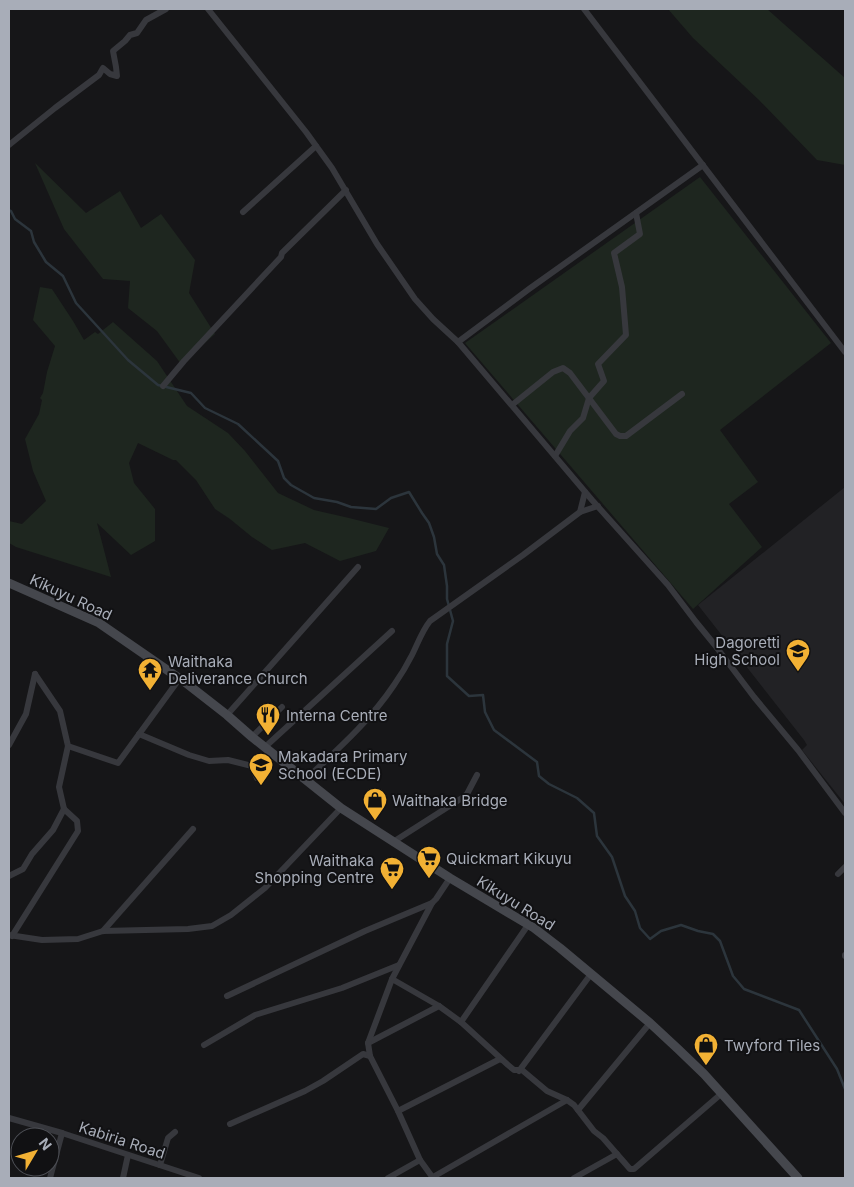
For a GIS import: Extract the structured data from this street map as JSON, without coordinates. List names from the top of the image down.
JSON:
{
  "streets": {
    "main road": ["Kikuyu Road"],
    "street": ["Kabiria Road"]
  },
  "places": {
    "school or university": ["Dagoretti High School", "Makadara Primary School (ECDE)"],
    "temple": ["Waithaka Deliverance Church"],
    "restaurant": ["Interna Centre"],
    "shop": ["Waithaka Bridge", "Twyford Tiles"],
    "supermarket": ["Quickmart Kikuyu", "Waithaka Shopping Centre"]
  },
  "north": "top right"
}
